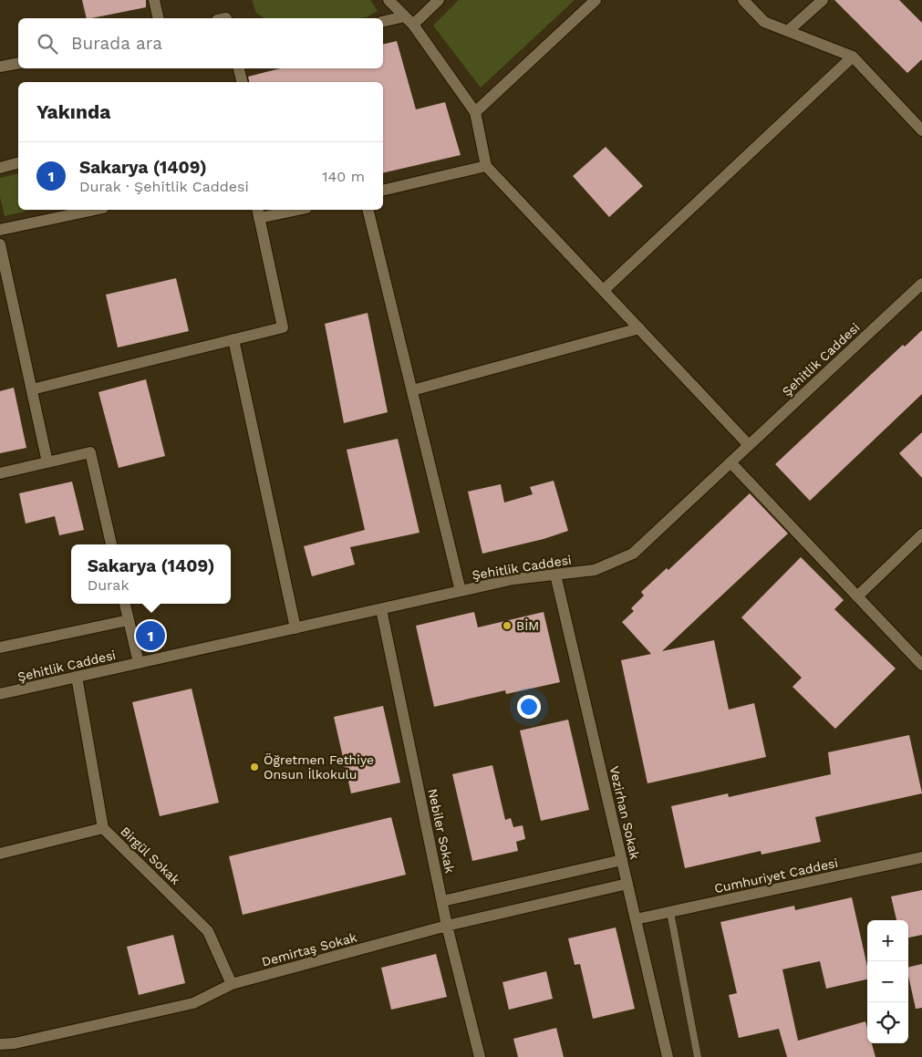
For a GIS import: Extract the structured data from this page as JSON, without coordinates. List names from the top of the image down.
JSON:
{
  "streets": {
    "street": [
      "Şehitlik Caddesi",
      "Vezirhan Sokak",
      "Nebiler Sokak",
      "Birgül Sokak",
      "Cumhuriyet Caddesi",
      "Demirtaş Sokak"
    ]
  },
  "crossings": [
    ["Şehitlik Caddesi", "Vezirhan Sokak"],
    ["Şehitlik Caddesi", "Nebiler Sokak"],
    ["Şehitlik Caddesi", "Birgül Sokak"],
    ["Vezirhan Sokak", "Cumhuriyet Caddesi"],
    ["Vezirhan Sokak", "Demirtaş Sokak"],
    ["Nebiler Sokak", "Demirtaş Sokak"],
    ["Birgül Sokak", "Demirtaş Sokak"]
  ],
  "places": ["BİM", "Öğretmen Fethiye Onsun İlkokulu"],
  "page": {
    "search": "Burada ara",
    "heading": "Yakında",
    "list": [
      {
        "mark": "1",
        "name": "Sakarya (1409)",
        "note": "Durak · Şehitlik Caddesi",
        "value": "140 m"
      }
    ],
    "popup": ["Sakarya (1409)", "Durak"],
    "pins": "1",
    "map_buttons": ["+", "−"]
  }
}
